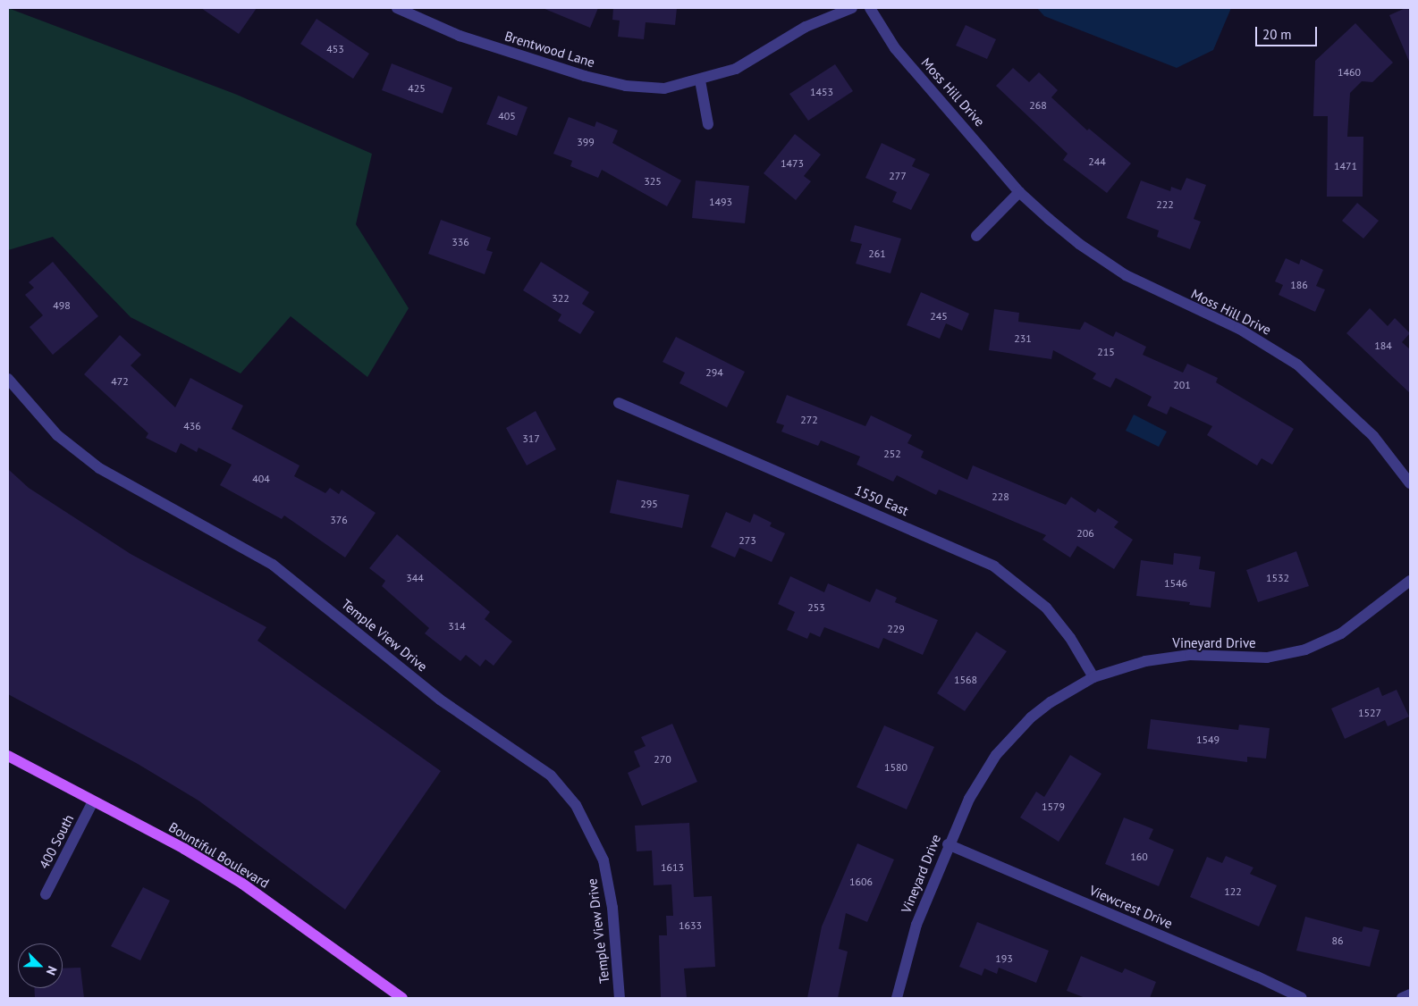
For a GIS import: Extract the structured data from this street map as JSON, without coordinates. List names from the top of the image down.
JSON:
{
  "streets": {
    "main road": ["Bountiful Boulevard"],
    "street": [
      "Brentwood Lane",
      "Moss Hill Drive",
      "1550 East",
      "Temple View Drive",
      "Vineyard Drive",
      "400 South",
      "Viewcrest Drive"
    ]
  },
  "crossings": [
    ["1550 East", "Vineyard Drive"],
    ["Vineyard Drive", "Viewcrest Drive"],
    ["400 South", "Bountiful Boulevard"]
  ],
  "house_numbers": [
    "453",
    "1460",
    "425",
    "1453",
    "268",
    "405",
    "399",
    "244",
    "1473",
    "1471",
    "277",
    "325",
    "1493",
    "222",
    "336",
    "261",
    "186",
    "322",
    "498",
    "245",
    "231",
    "184",
    "215",
    "294",
    "472",
    "201",
    "272",
    "436",
    "317",
    "252",
    "404",
    "228",
    "295",
    "376",
    "206",
    "273",
    "344",
    "1532",
    "1546",
    "253",
    "314",
    "229",
    "1568",
    "1527",
    "1549",
    "270",
    "1580",
    "1579",
    "160",
    "1613",
    "1606",
    "122",
    "1633",
    "86",
    "193"
  ],
  "scale_bar": "20 m",
  "north": "bottom right"
}
